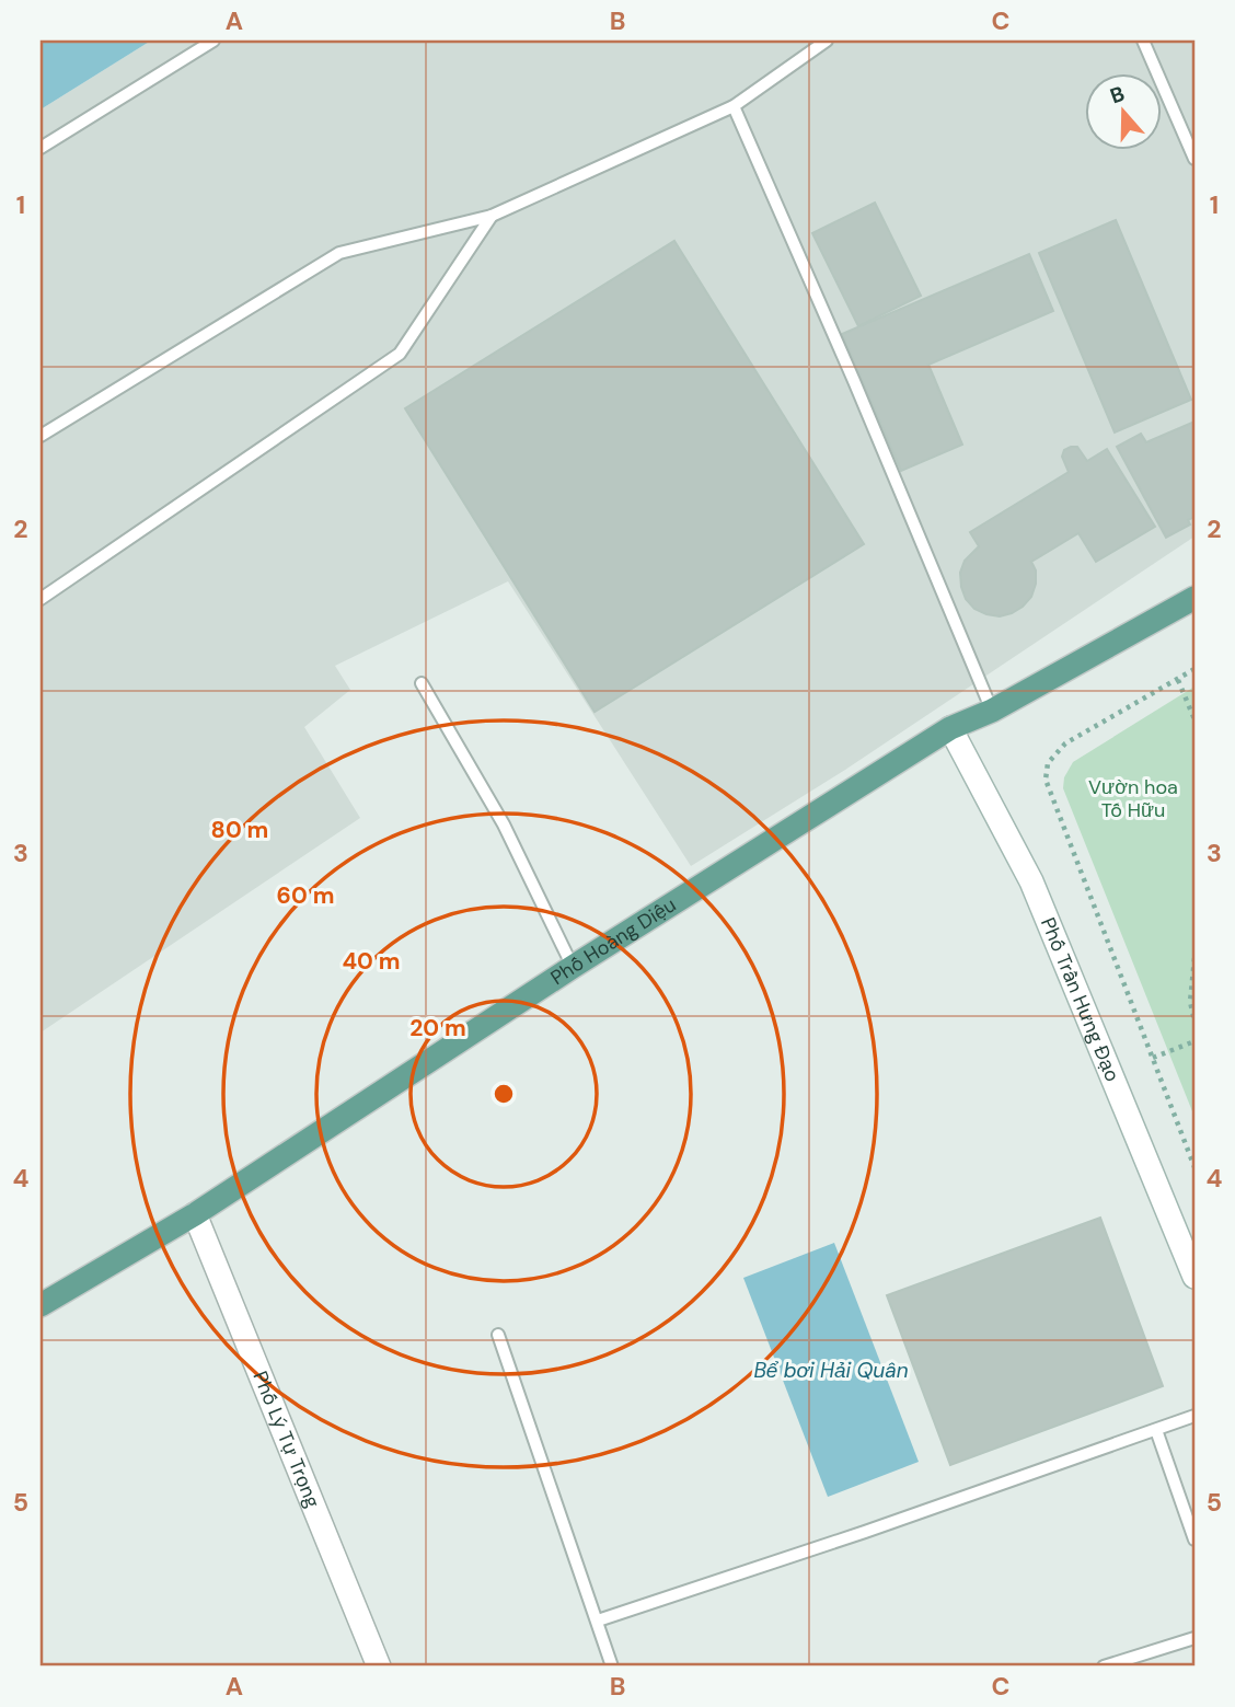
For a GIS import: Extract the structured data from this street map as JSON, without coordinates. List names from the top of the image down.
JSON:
{
  "streets": {
    "main road": ["Phố Hoàng Diệu", "Phố Trần Hưng Đạo", "Phố Lý Tự Trọng"]
  },
  "crossings": [
    ["Phố Hoàng Diệu", "Phố Trần Hưng Đạo"],
    ["Phố Hoàng Diệu", "Phố Lý Tự Trọng"]
  ],
  "water": ["Bể bơi Hải Quân"],
  "parks": ["Vườn hoa Tố Hữu"],
  "north": "top",
  "grid": {
    "columns": ["A", "B", "C"],
    "rows": [
      "1",
      "2",
      "3",
      "4",
      "5"
    ]
  },
  "rings": [
    "80 m",
    "60 m",
    "40 m",
    "20 m"
  ]
}
